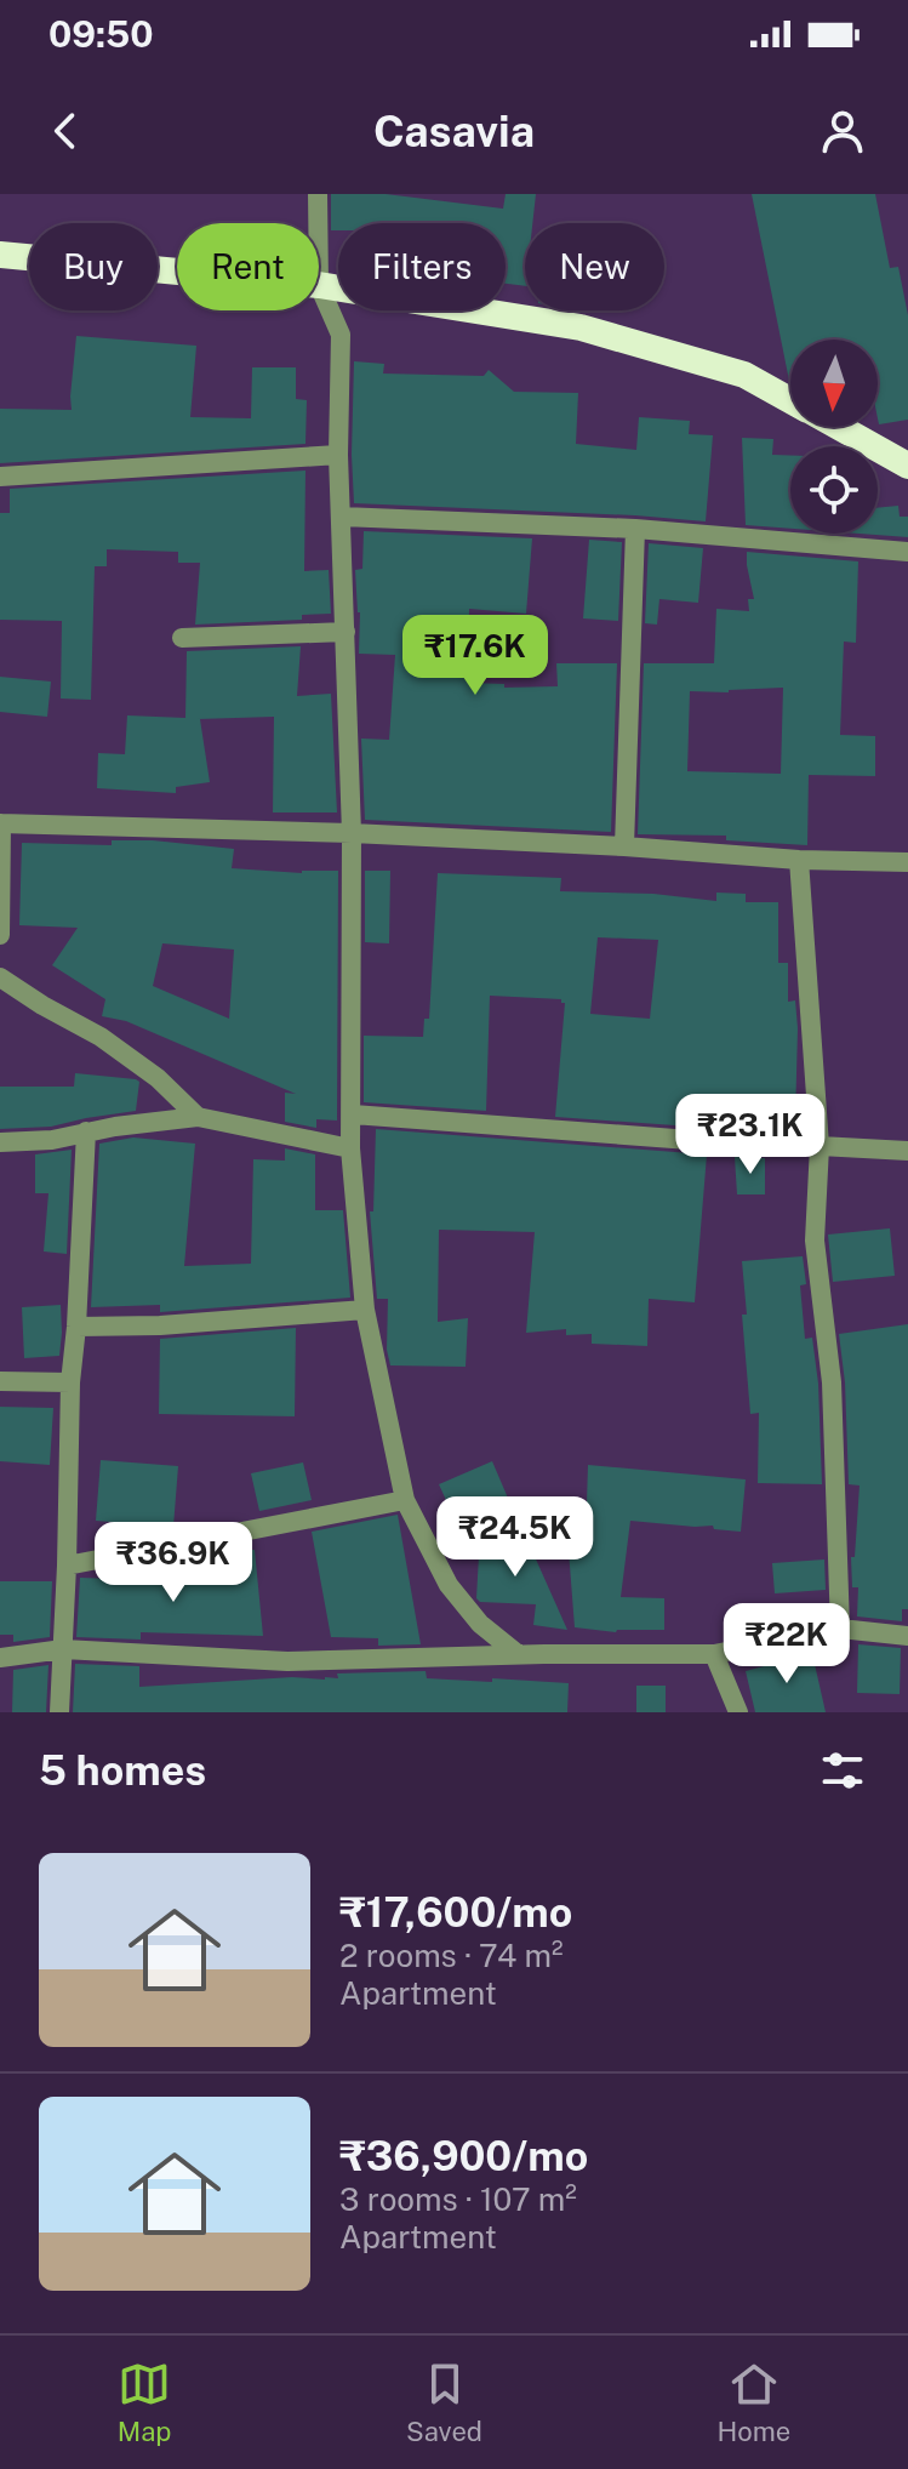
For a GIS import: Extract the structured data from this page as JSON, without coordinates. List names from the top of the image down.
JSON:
{
  "north": "bottom",
  "page": {
    "status": "09:50",
    "header": "Casavia",
    "chip": [
      "Buy",
      "Rent",
      "Filters",
      "New"
    ],
    "price": [
      "₹17.6K",
      "₹23.1K",
      "₹24.5K",
      "₹36.9K",
      "₹22K"
    ],
    "heading": "5 homes",
    "list": [
      {
        "name": "₹17,600/mo",
        "note": "2 rooms · 74 m² · Apartment"
      },
      {
        "name": "₹36,900/mo",
        "note": "3 rooms · 107 m² · Apartment"
      }
    ],
    "tabs": ["Map", "Saved", "Home"]
  }
}
